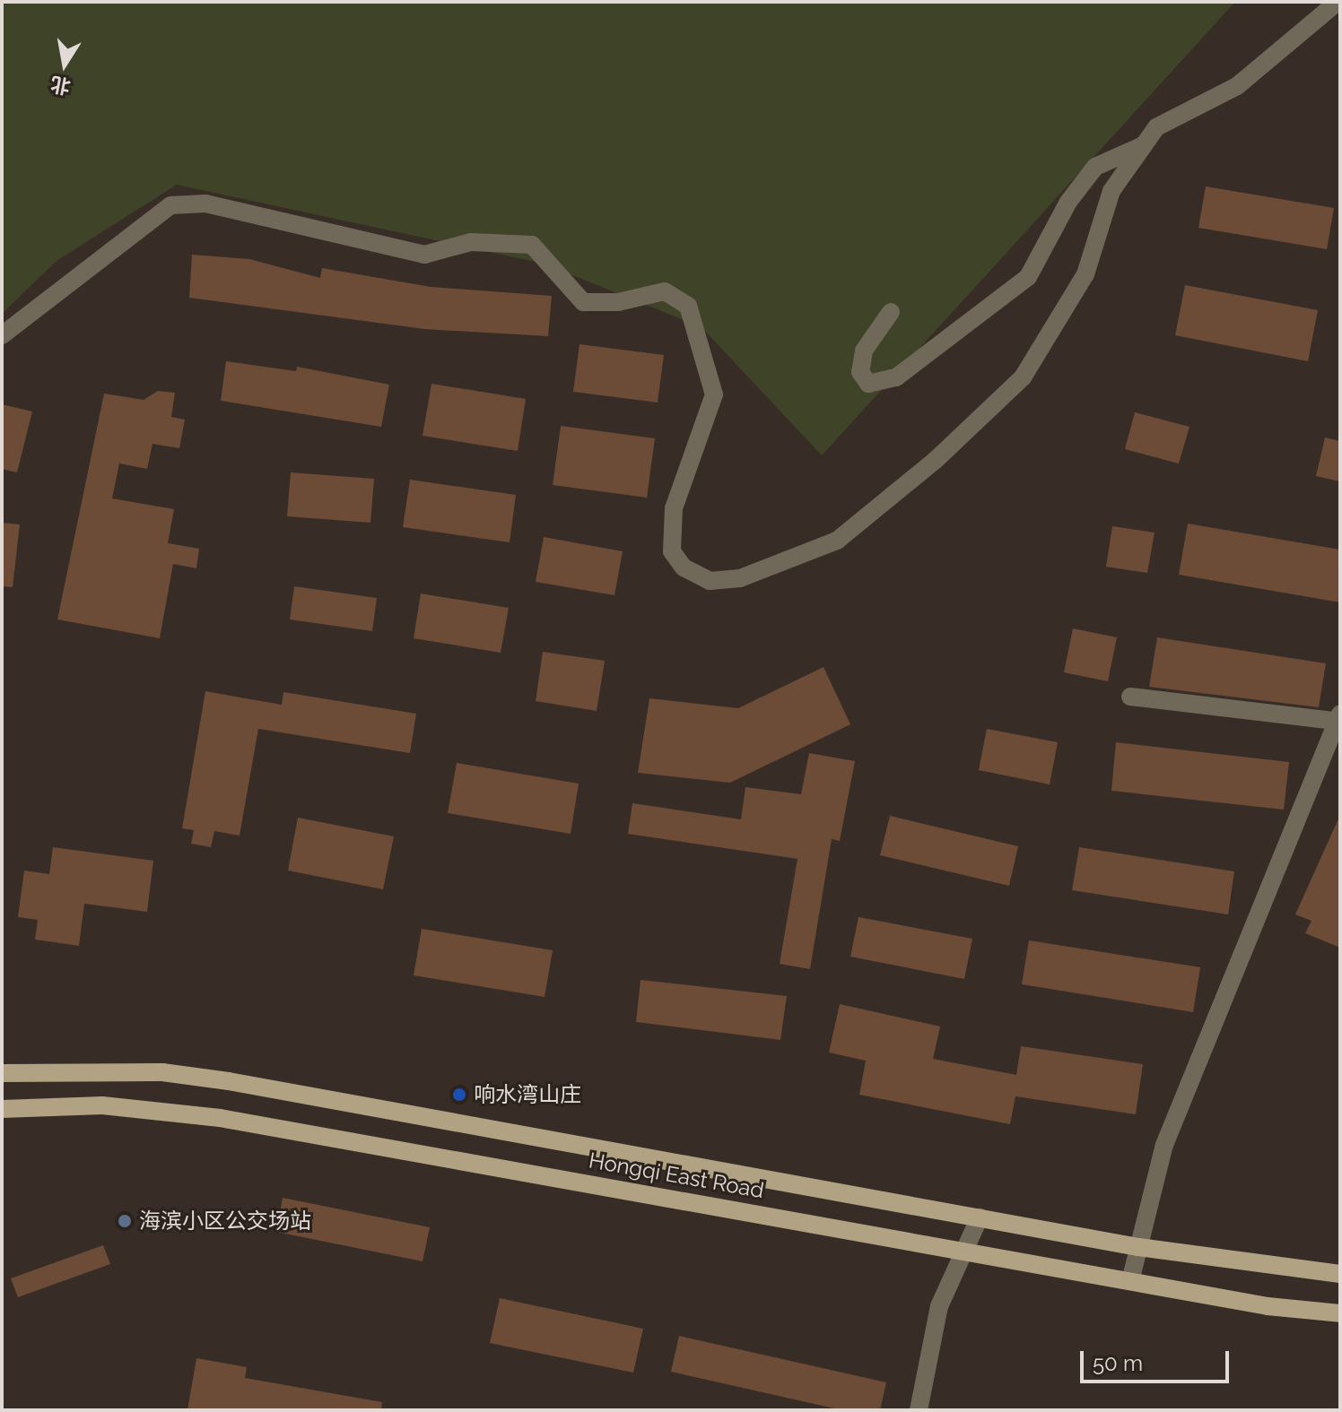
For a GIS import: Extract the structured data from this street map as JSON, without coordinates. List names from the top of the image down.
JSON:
{
  "streets": {
    "main road": ["Hongqi East Road"]
  },
  "places": ["响水湾山庄", "海滨小区公交场站"],
  "scale_bar": "50 m",
  "north": "bottom"
}
